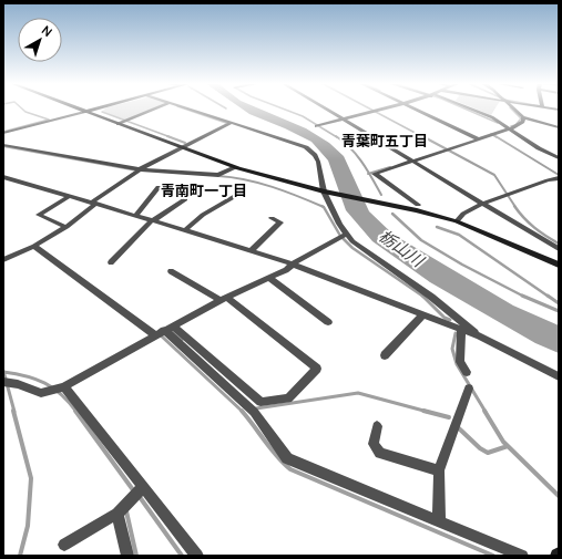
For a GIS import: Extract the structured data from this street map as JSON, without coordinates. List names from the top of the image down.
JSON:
{
  "districts": ["青葉町五丁目", "青南町一丁目"],
  "water": ["栃山川"],
  "north": "top right"
}
